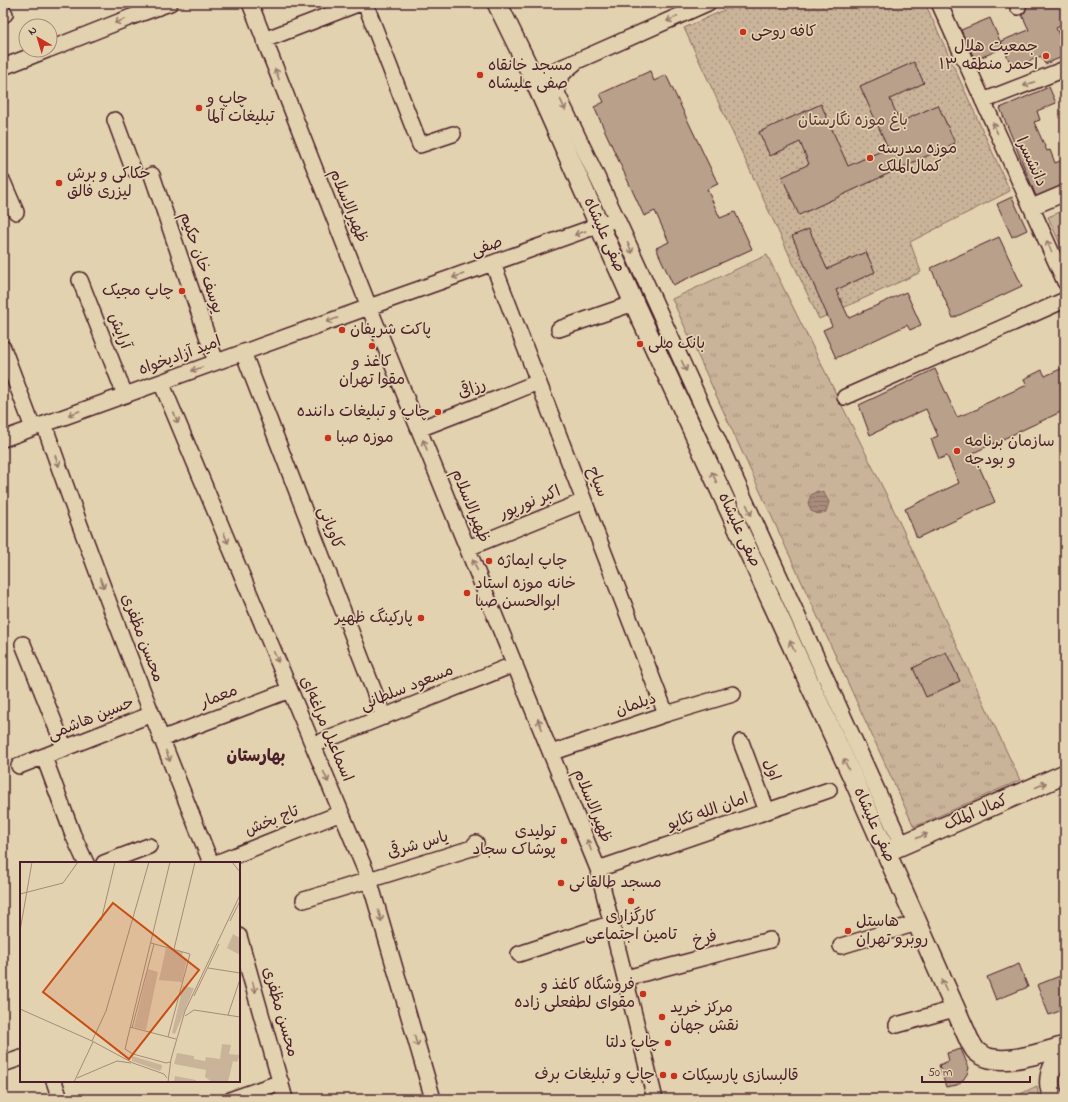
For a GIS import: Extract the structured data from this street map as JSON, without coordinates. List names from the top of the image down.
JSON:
{
  "streets": {
    "main road": ["صفی علیشاه", "کمال الملک"],
    "street": [
      "دانشسرا",
      "ظهیرالاسلام",
      "صفی",
      "یوسف خان حکیم",
      "آرایش",
      "امید آزادیخواه",
      "رزاقی",
      "سیاح",
      "اکبر نورپور",
      "کاویانی",
      "محسن مظفری",
      "مسعود سلطانی",
      "معمار",
      "دیلمان",
      "حسین هاشمی",
      "اسماعیل مراغه‌ای",
      "اول",
      "امان الله تکاپو",
      "تاج بخش",
      "یاس شرقی",
      "فرخ"
    ]
  },
  "crossings": [
    ["ظهیرالاسلام", "صفی"],
    ["ظهیرالاسلام", "امید آزادیخواه"],
    ["ظهیرالاسلام", "رزاقی"],
    ["ظهیرالاسلام", "اکبر نورپور"],
    ["ظهیرالاسلام", "مسعود سلطانی"],
    ["ظهیرالاسلام", "دیلمان"],
    ["ظهیرالاسلام", "امان الله تکاپو"],
    ["ظهیرالاسلام", "فرخ"],
    ["صفی علیشاه", "صفی"],
    ["صفی علیشاه", "کمال الملک"],
    ["صفی", "امید آزادیخواه"],
    ["صفی", "سیاح"],
    ["یوسف خان حکیم", "امید آزادیخواه"],
    ["آرایش", "امید آزادیخواه"],
    ["امید آزادیخواه", "کاویانی"],
    ["امید آزادیخواه", "محسن مظفری"],
    ["امید آزادیخواه", "اسماعیل مراغه‌ای"],
    ["رزاقی", "سیاح"],
    ["سیاح", "اکبر نورپور"],
    ["سیاح", "دیلمان"],
    ["کاویانی", "مسعود سلطانی"],
    ["محسن مظفری", "معمار"],
    ["محسن مظفری", "حسین هاشمی"],
    ["مسعود سلطانی", "اسماعیل مراغه‌ای"],
    ["معمار", "اسماعیل مراغه‌ای"],
    ["اسماعیل مراغه‌ای", "تاج بخش"],
    ["اسماعیل مراغه‌ای", "یاس شرقی"],
    ["اول", "امان الله تکاپو"]
  ],
  "one_way": [
    "دانشسرا",
    "ظهیرالاسلام",
    "امید آزادیخواه",
    "اسماعیل مراغه‌ای",
    "کمال الملک"
  ],
  "districts": ["بهارستان"],
  "parks": ["باغ موزه نگارستان"],
  "places": [
    "کافه روحی",
    "جمعیت هلال احمر منطقه ۱۳",
    "مسجد خانقاه صفی علیشاه",
    "چاپ و تبلیغات آلما",
    "موزه مدرسه کمال‌الملک",
    "حکاکی و برش لیزری فالق",
    "چاپ مجیک",
    "پاکت شریفان",
    "بانک ملی",
    "کاغذ و مقوا تهران",
    "چاپ و تبلیغات داننده",
    "موزه صبا",
    "سازمان برنامه و بودجه",
    "چاپ ایماژه",
    "خانه موزه استاد ابوالحسن صبا",
    "پارکینگ ظهیر",
    "تولیدی پوشاک سجاد",
    "مسجد طالقانی",
    "کارگزاری تامین اجتماعی",
    "هاستل روبرو تهران",
    "فروشگاه کاغذ و مقوای لطفعلی زاده",
    "مرکز خرید نقش جهان",
    "چاپ دلتا",
    "چاپ و تبلیغات برف",
    "قالبسازی پارسیکات"
  ],
  "scale_bar": "50 m",
  "north": "top left"
}
